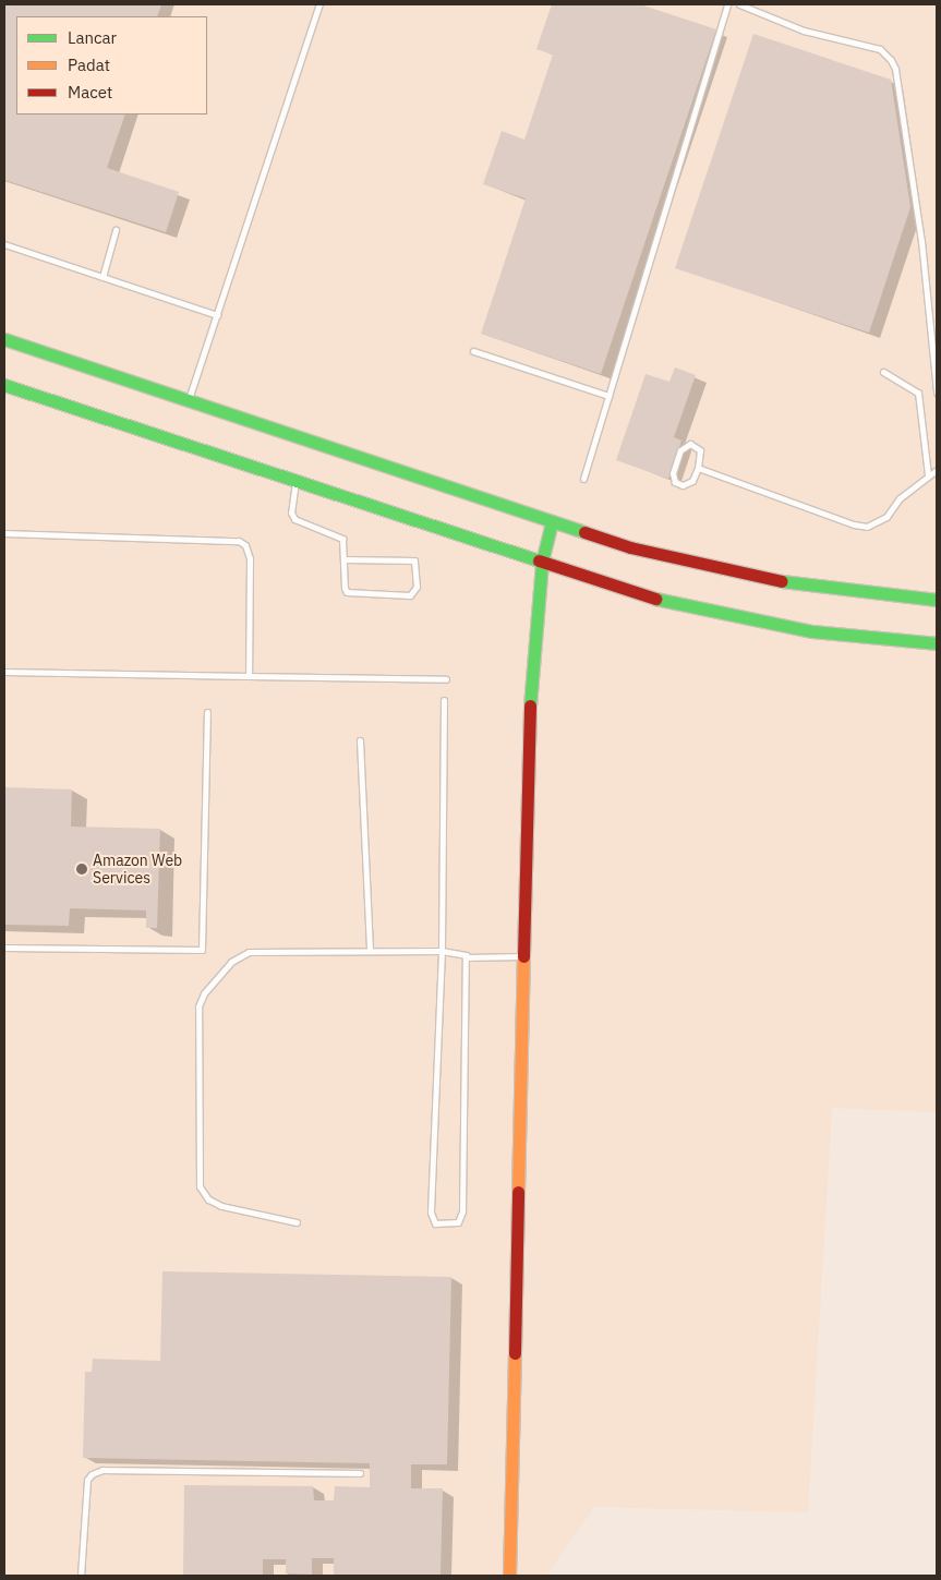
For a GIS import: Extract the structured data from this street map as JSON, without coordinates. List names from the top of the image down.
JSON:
{
  "places": ["Amazon Web Services"],
  "legend": ["Lancar", "Padat", "Macet"]
}
